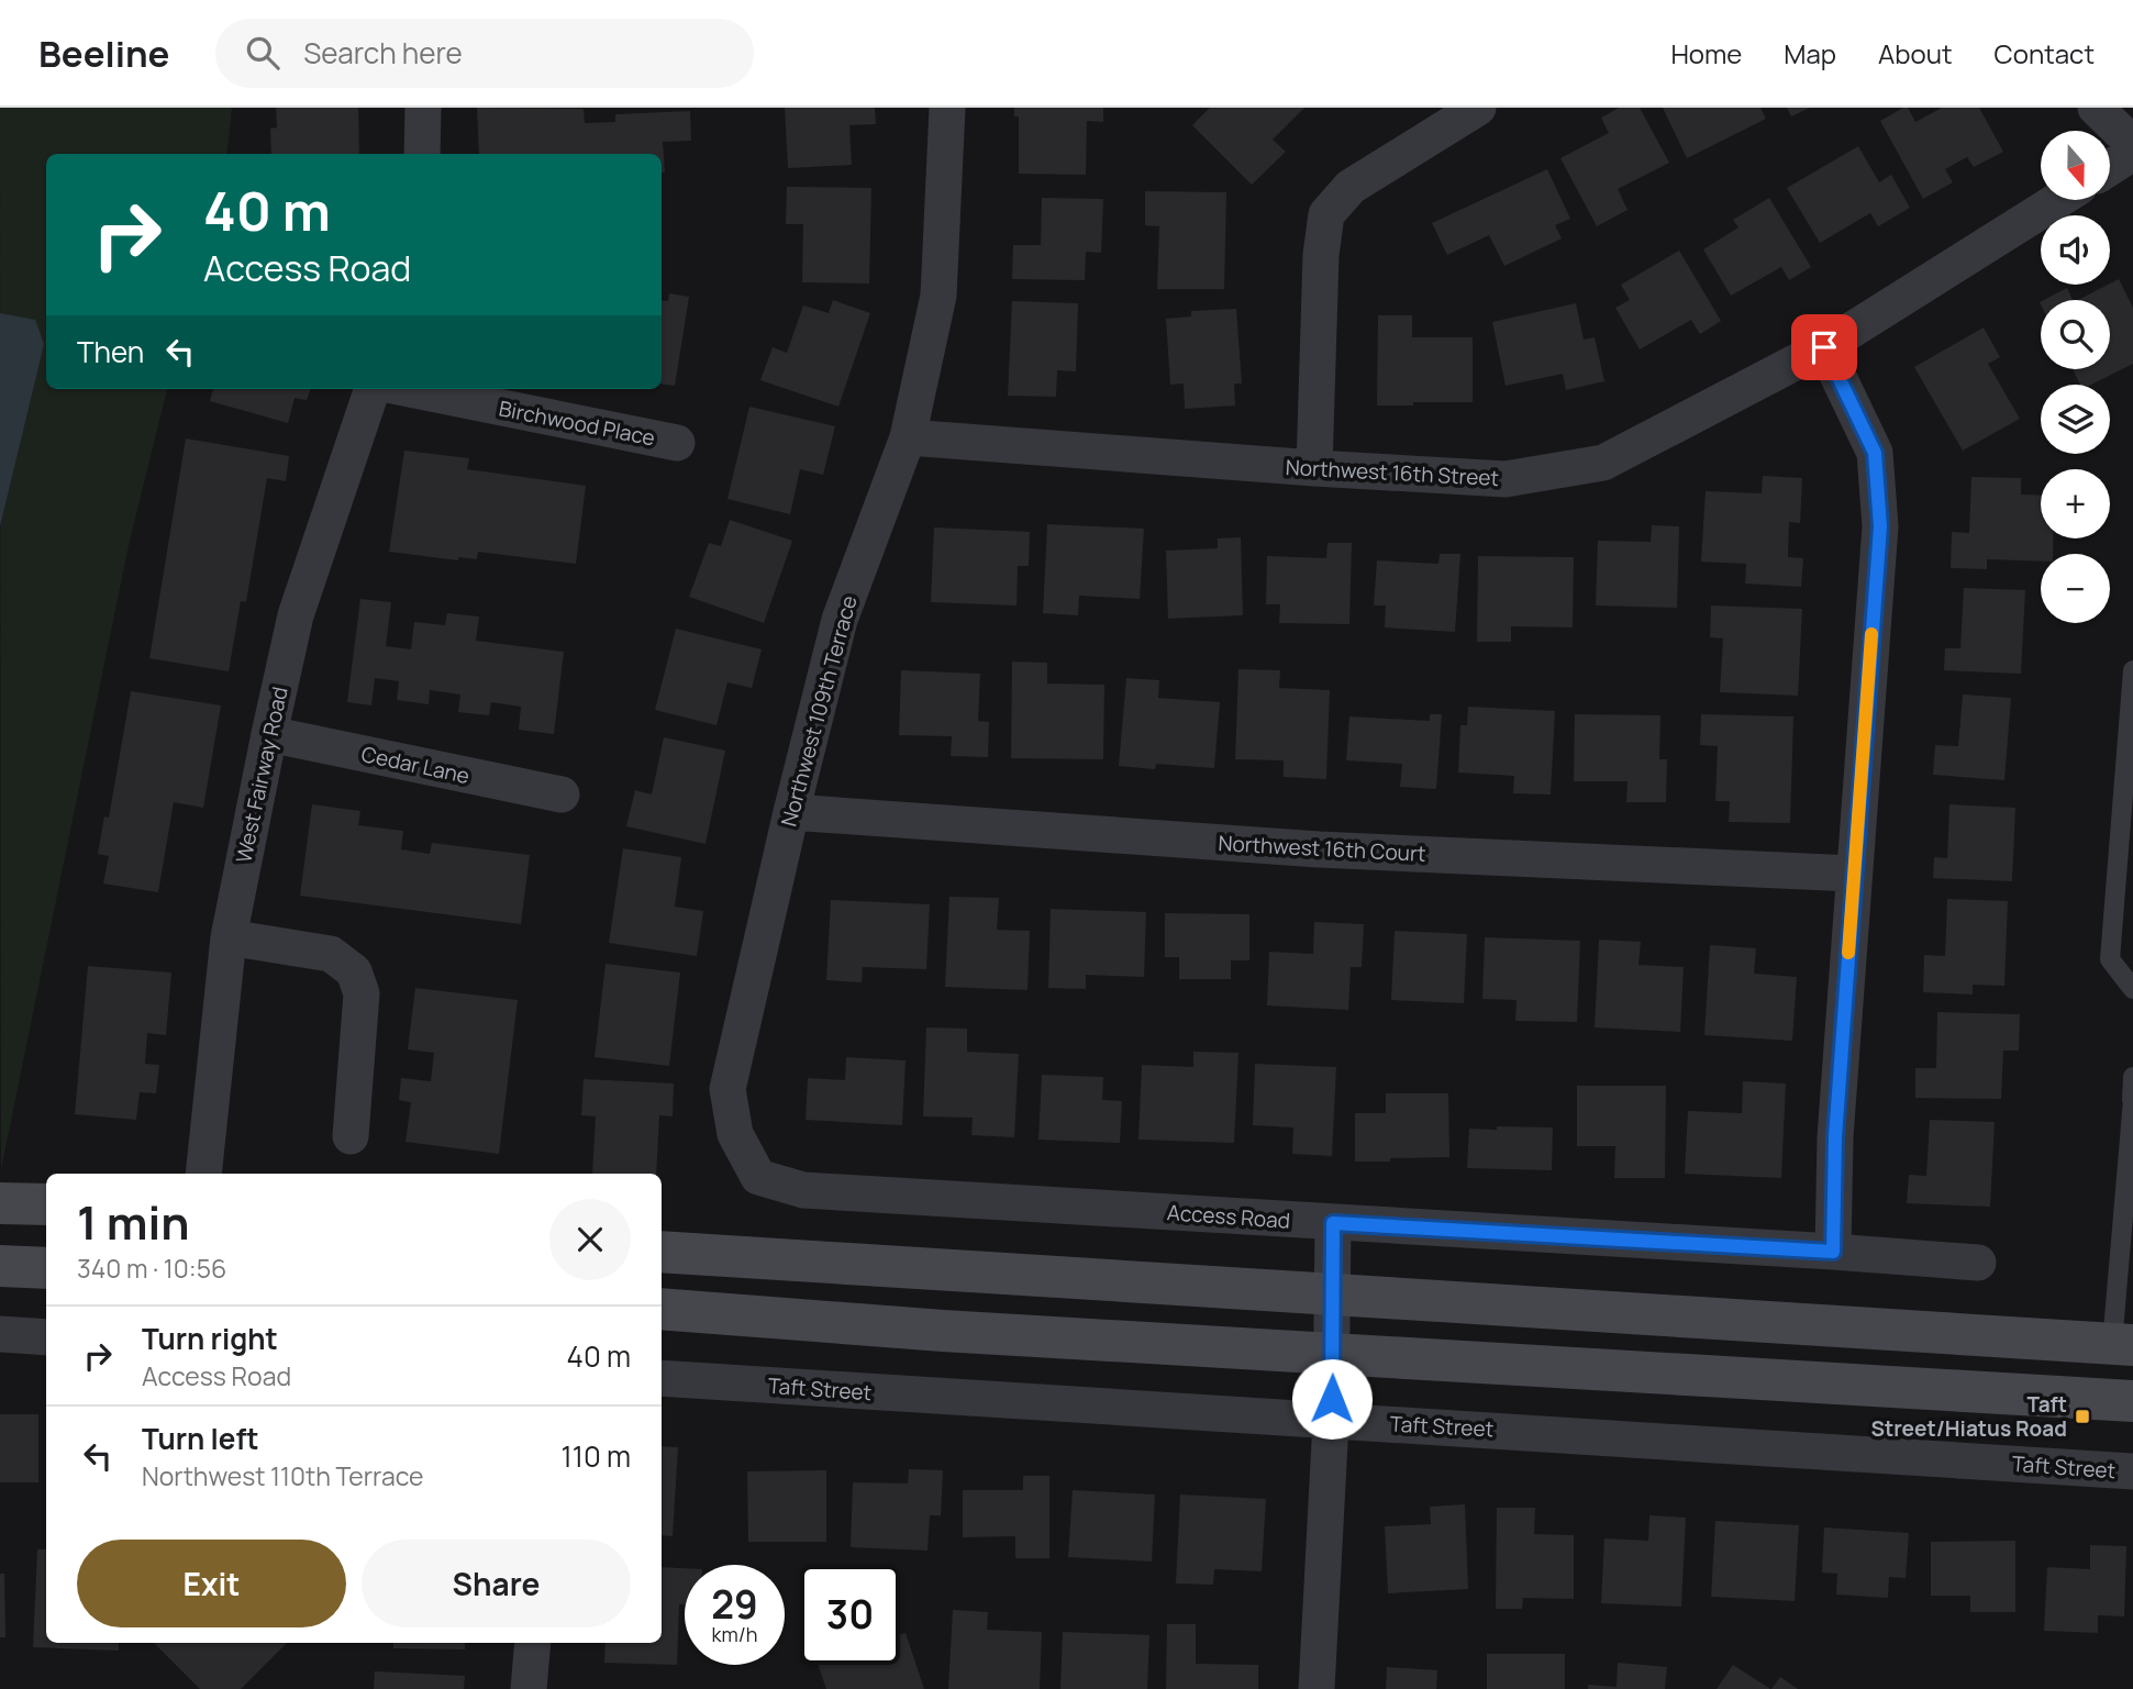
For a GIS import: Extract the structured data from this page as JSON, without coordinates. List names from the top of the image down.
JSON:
{
  "streets": {
    "street": [
      "Birchwood Place",
      "Northwest 16th Street",
      "Northwest 109th Terrace",
      "Cedar Lane",
      "West Fairway Road",
      "Northwest 16th Court",
      "Access Road",
      "Taft Street"
    ]
  },
  "crossings": [
    ["Northwest 16th Street", "Northwest 109th Terrace"],
    ["Northwest 109th Terrace", "Northwest 16th Court"],
    ["Northwest 109th Terrace", "Access Road"],
    ["Cedar Lane", "West Fairway Road"]
  ],
  "places": {
    "transit": ["Taft Street/Hiatus Road"]
  },
  "north": "bottom",
  "page": {
    "header": "Beeline",
    "search": "Search here",
    "nav": [
      "Home",
      "Map",
      "About",
      "Contact"
    ],
    "map_buttons": ["+", "−"],
    "turn": ["40 m", "Access Road"],
    "then": "Then",
    "heading": ["1 min", "340 m · 10:56"],
    "list": [
      {
        "name": "Turn right",
        "note": "Access Road",
        "value": "40 m"
      },
      {
        "name": "Turn left",
        "note": "Northwest 110th Terrace",
        "value": "110 m"
      }
    ],
    "buttons": ["Exit", "Share"],
    "speed": "29 km/h",
    "limit": "30"
  }
}
